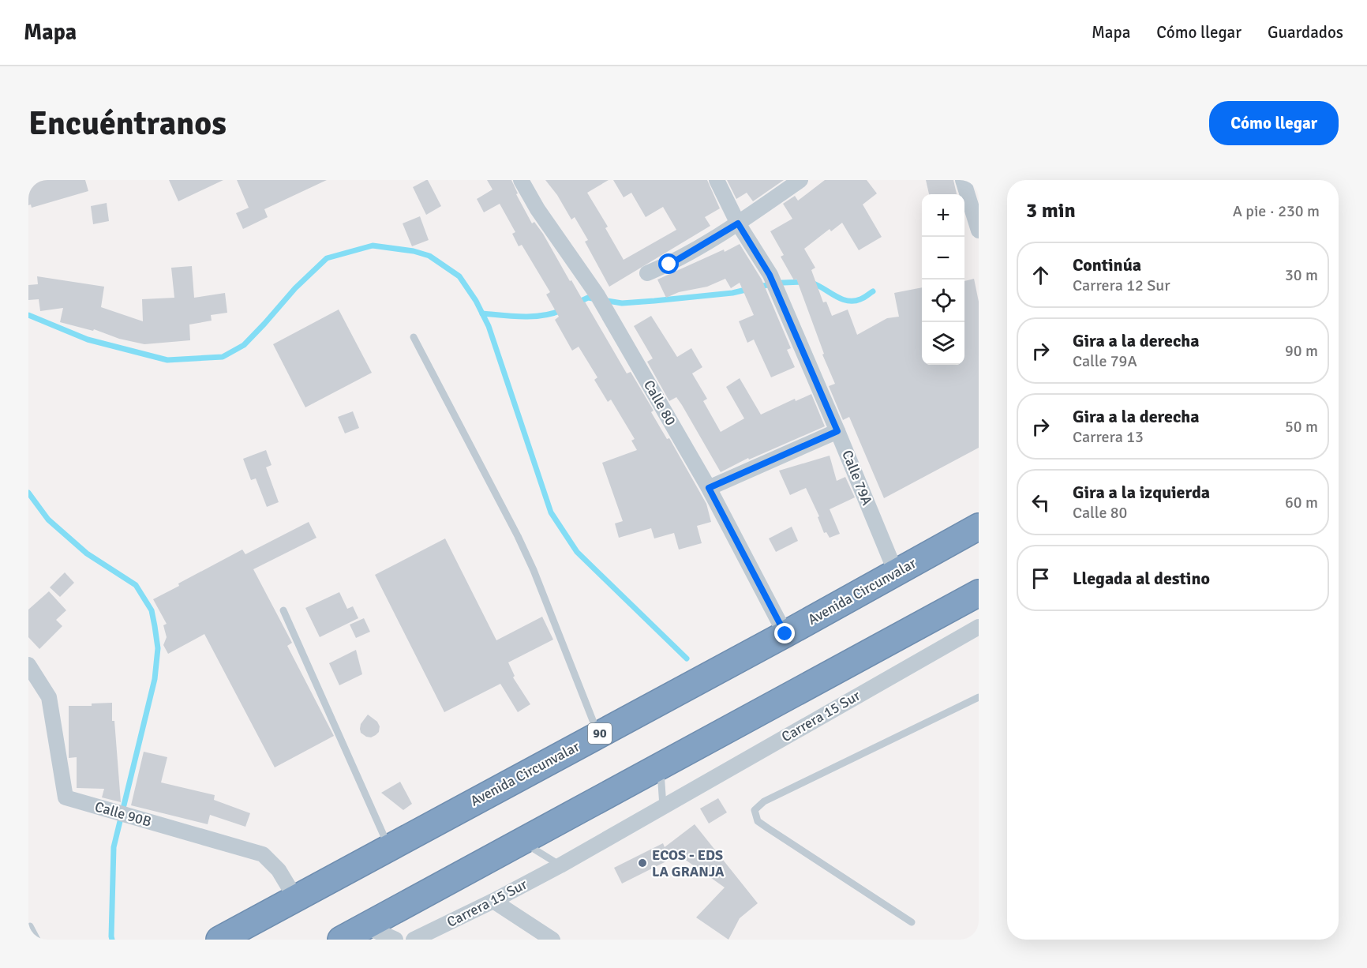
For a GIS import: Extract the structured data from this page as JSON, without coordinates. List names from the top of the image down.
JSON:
{
  "streets": {
    "highway": ["Avenida Circunvalar", "90"],
    "street": [
      "Calle 80",
      "Calle 79A",
      "Carrera 15 Sur",
      "Calle 90B"
    ]
  },
  "crossings": [
    ["Calle 80", "Avenida Circunvalar"],
    ["Calle 79A", "Avenida Circunvalar"],
    ["Avenida Circunvalar", "Calle 90B"]
  ],
  "places": ["ECOS - EDS LA GRANJA"],
  "page": {
    "header": "Mapa",
    "nav": ["Mapa", "Cómo llegar", "Guardados"],
    "buttons": "Cómo llegar",
    "title": "Encuéntranos",
    "heading": ["3 min", "A pie · 230 m"],
    "map_buttons": ["+", "−"],
    "list": [
      ["Continúa", "Carrera 12 Sur", "30 m"],
      ["Gira a la derecha", "Calle 79A", "90 m"],
      ["Gira a la derecha", "Carrera 13", "50 m"],
      ["Gira a la izquierda", "Calle 80", "60 m"],
      "Llegada al destino"
    ]
  }
}
